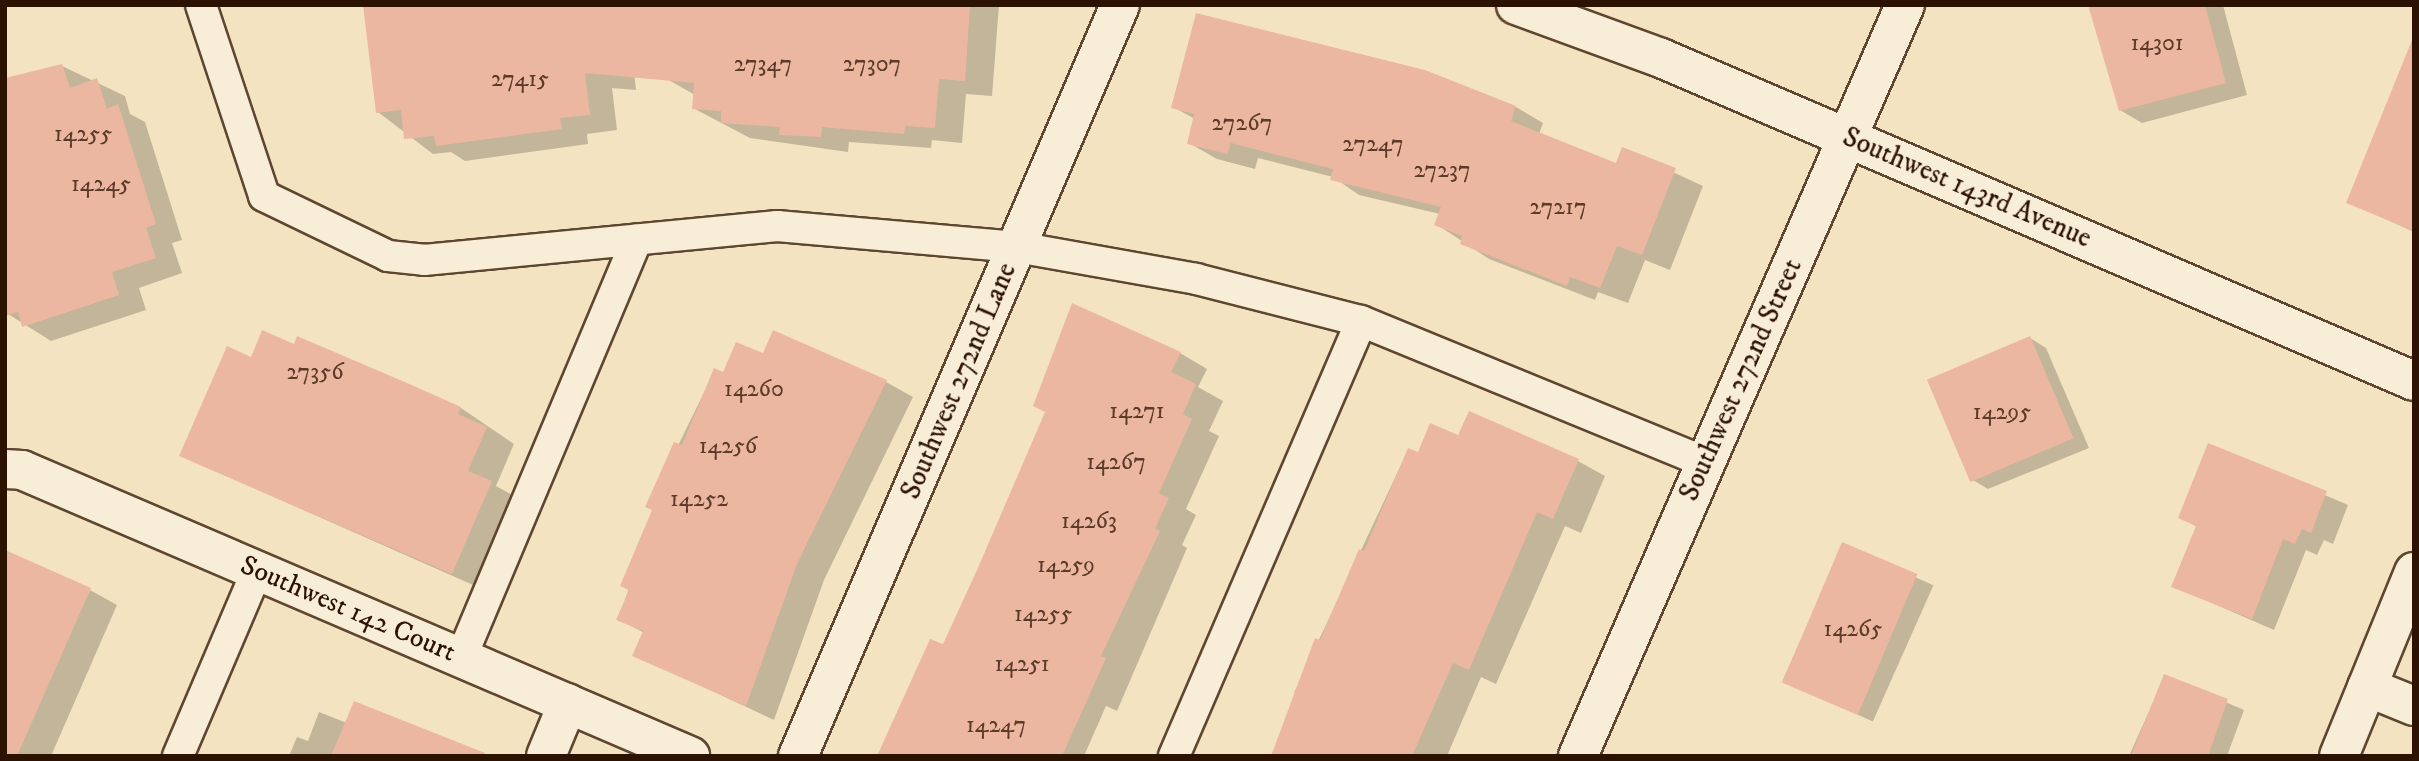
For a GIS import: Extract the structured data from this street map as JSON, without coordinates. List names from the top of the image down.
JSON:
{
  "streets": {
    "street": [
      "Southwest 143rd Avenue",
      "Southwest 272nd Street",
      "Southwest 272nd Lane",
      "Southwest 142 Court"
    ]
  },
  "crossings": [
    ["Southwest 143rd Avenue", "Southwest 272nd Street"]
  ],
  "house_numbers": [
    "14301",
    "27347",
    "27307",
    "27415",
    "27267",
    "14255",
    "27247",
    "27237",
    "14245",
    "27217",
    "27356",
    "14260",
    "14271",
    "14295",
    "14256",
    "14267",
    "14252",
    "14263",
    "14259",
    "14255",
    "14265",
    "14251",
    "14247"
  ]
}
